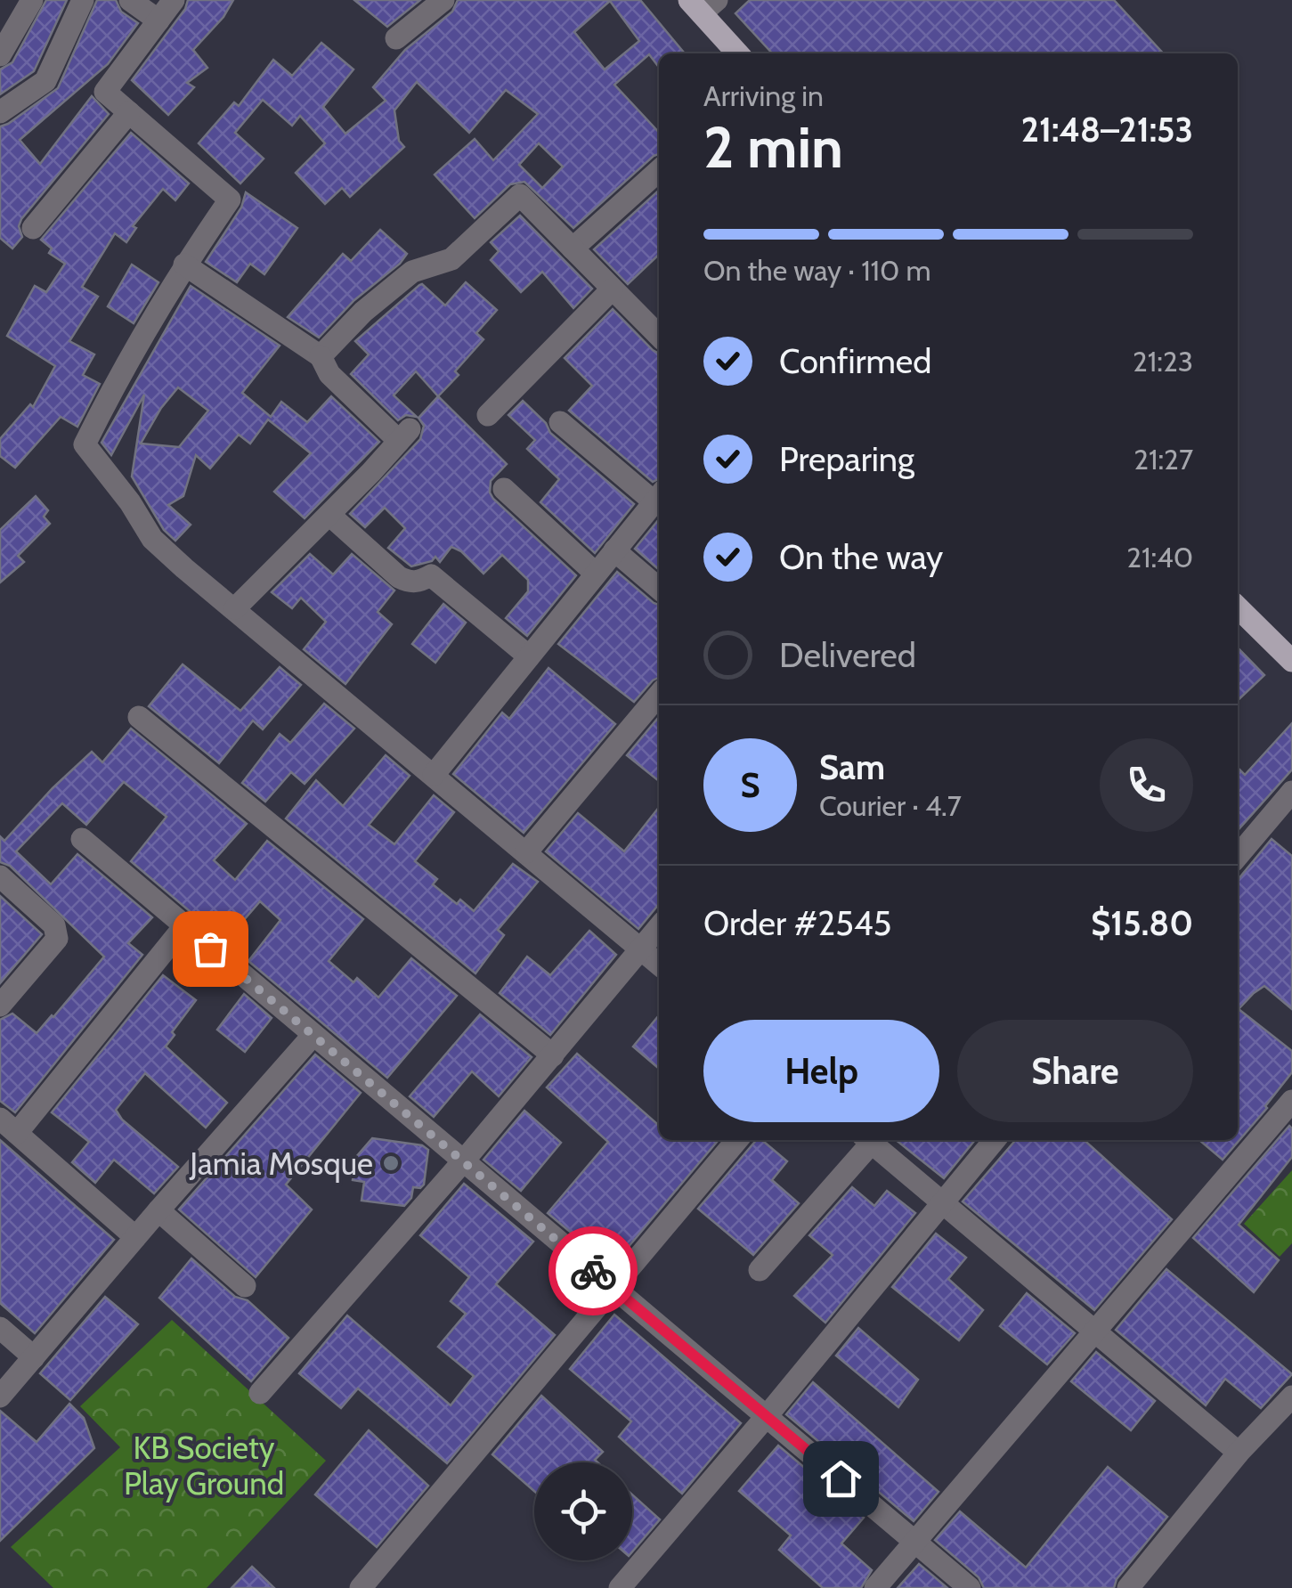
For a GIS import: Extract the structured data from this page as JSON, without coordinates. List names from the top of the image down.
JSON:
{
  "parks": ["KB Society Play Ground"],
  "places": ["Jamia Mosque"],
  "page": {
    "heading": ["2 min", "Arriving in", "21:48–21:53"],
    "panel": [
      "Sam",
      "Courier · 4.7",
      "Order #2545",
      "$15.80"
    ],
    "bar": "On the way · 110 m",
    "list": [
      ["Confirmed", "21:23"],
      ["Preparing", "21:27"],
      ["On the way", "21:40"],
      "Delivered"
    ],
    "round": "S",
    "buttons": ["Help", "Share"]
  }
}
